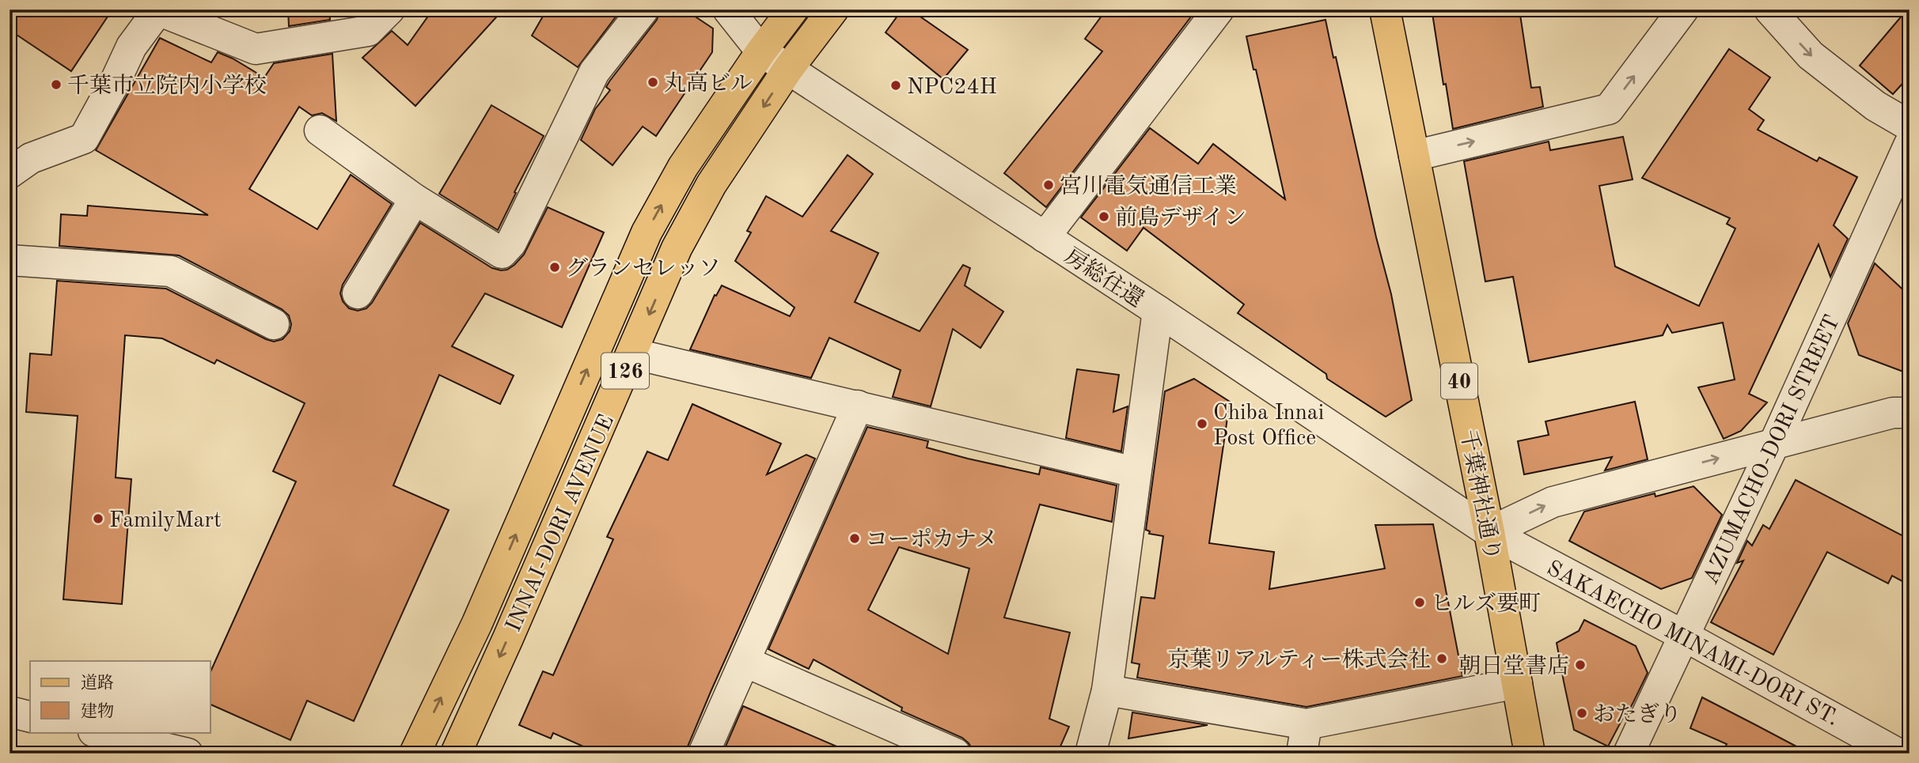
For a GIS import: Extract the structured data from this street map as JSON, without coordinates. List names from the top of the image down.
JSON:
{
  "streets": {
    "main road": [
      "126",
      "40",
      "千葉神社通り",
      "INNAI-DORI AVENUE"
    ],
    "street": ["房総往還", "AZUMACHO-DORI STREET", "SAKAECHO MINAMI-DORI ST."]
  },
  "crossings": [
    ["房総往還", "INNAI-DORI AVENUE"],
    ["房総往還", "SAKAECHO MINAMI-DORI ST."],
    ["AZUMACHO-DORI STREET", "SAKAECHO MINAMI-DORI ST."],
    ["千葉神社通り", "SAKAECHO MINAMI-DORI ST."]
  ],
  "places": [
    "丸高ビル",
    "千葉市立院内小学校",
    "NPC24H",
    "宮川電気通信工業",
    "前島デザイン",
    "グランセレッソ",
    "Chiba Innai Post Office",
    "FamilyMart",
    "コーポカナメ",
    "ヒルズ要町",
    "京葉リアルティー株式会社",
    "朝日堂書店",
    "おたぎり"
  ],
  "legend": ["道路", "建物"]
}
